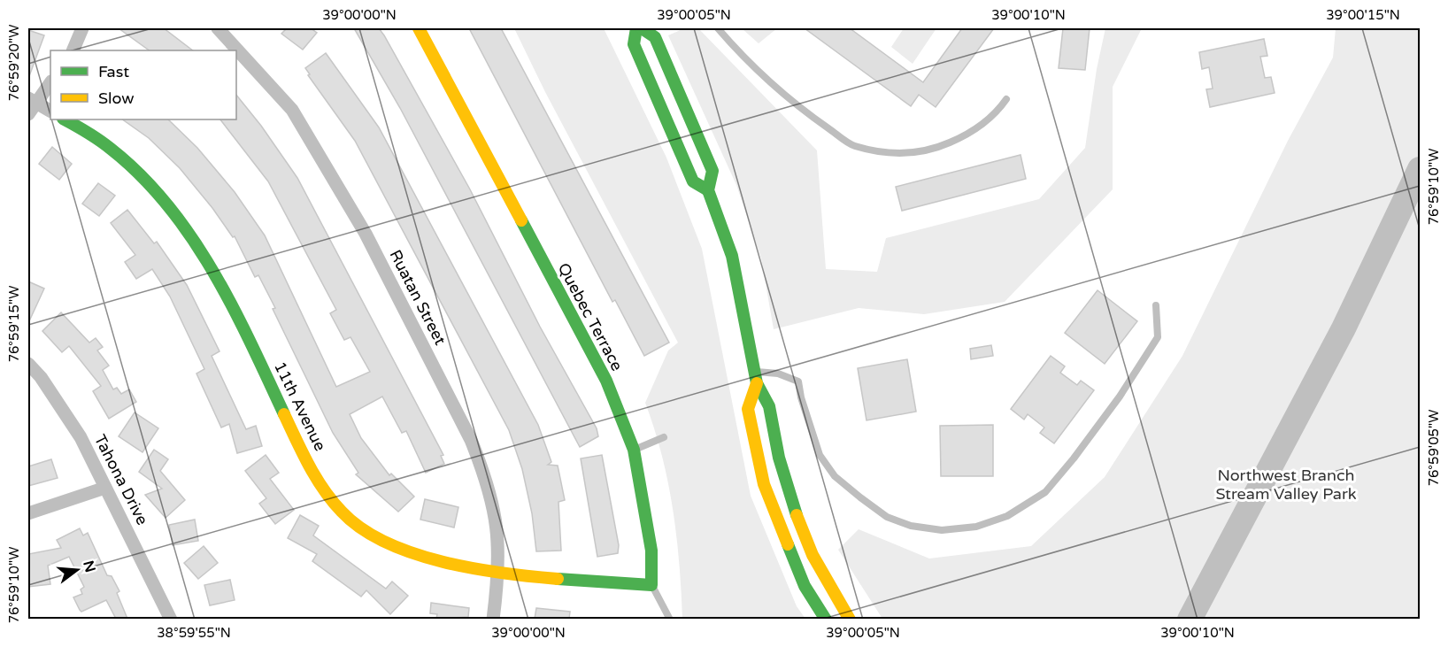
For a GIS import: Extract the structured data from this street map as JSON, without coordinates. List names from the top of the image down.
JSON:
{
  "streets": {
    "street": [
      "Ruatan Street",
      "Quebec Terrace",
      "11th Avenue",
      "Tahona Drive"
    ]
  },
  "crossings": [
    ["Ruatan Street", "11th Avenue"],
    ["Quebec Terrace", "11th Avenue"]
  ],
  "parks": ["Northwest Branch Stream Valley Park"],
  "legend": ["Fast", "Slow"],
  "north": "right",
  "coordinates": [
    "39°00'00\"N",
    "39°00'05\"N",
    "39°00'10\"N",
    "39°00'15\"N",
    "76°59'20\"W",
    "76°59'10\"W",
    "76°59'15\"W",
    "76°59'05\"W",
    "38°59'55\"N"
  ]
}
